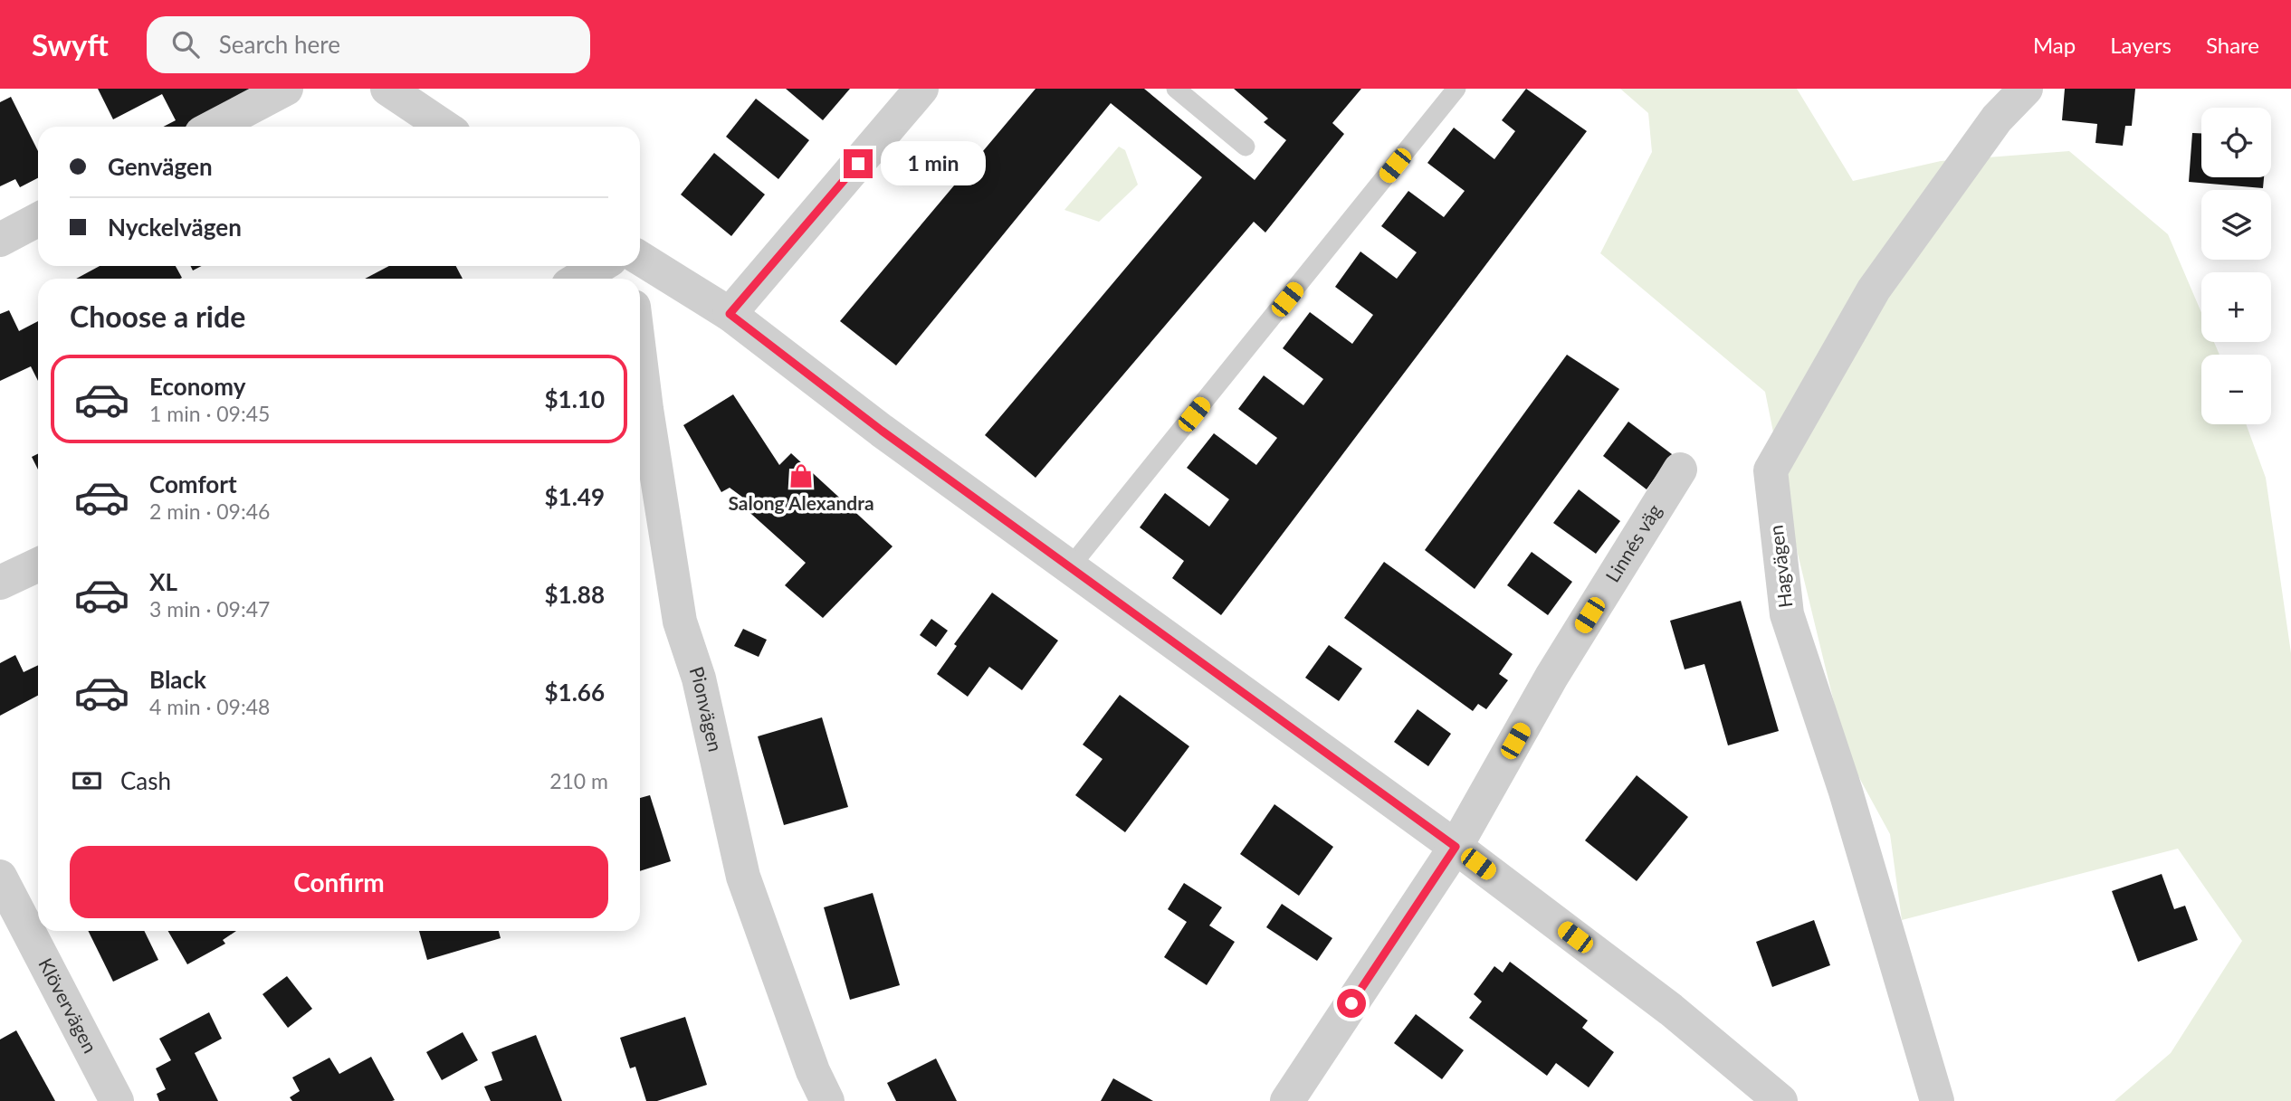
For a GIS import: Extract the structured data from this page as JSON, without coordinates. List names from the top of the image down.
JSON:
{
  "streets": {
    "street": [
      "Linnés väg",
      "Hagvägen",
      "Pionvägen",
      "Klövervägen"
    ]
  },
  "places": {
    "shop": ["Salong Alexandra"]
  },
  "page": {
    "header": "Swyft",
    "search": "Search here",
    "nav": ["Map", "Layers", "Share"],
    "map_buttons": ["+", "−"],
    "banner": ["Genvägen", "Nyckelvägen"],
    "bubble": "1 min",
    "heading": "Choose a ride",
    "list": [
      {
        "name": "Economy",
        "note": "1 min · 09:45",
        "value": "$1.10"
      },
      {
        "name": "Comfort",
        "note": "2 min · 09:46",
        "value": "$1.49"
      },
      {
        "name": "XL",
        "note": "3 min · 09:47",
        "value": "$1.88"
      },
      {
        "name": "Black",
        "note": "4 min · 09:48",
        "value": "$1.66"
      }
    ],
    "pay": ["Cash", "210 m"],
    "buttons": "Confirm"
  }
}
